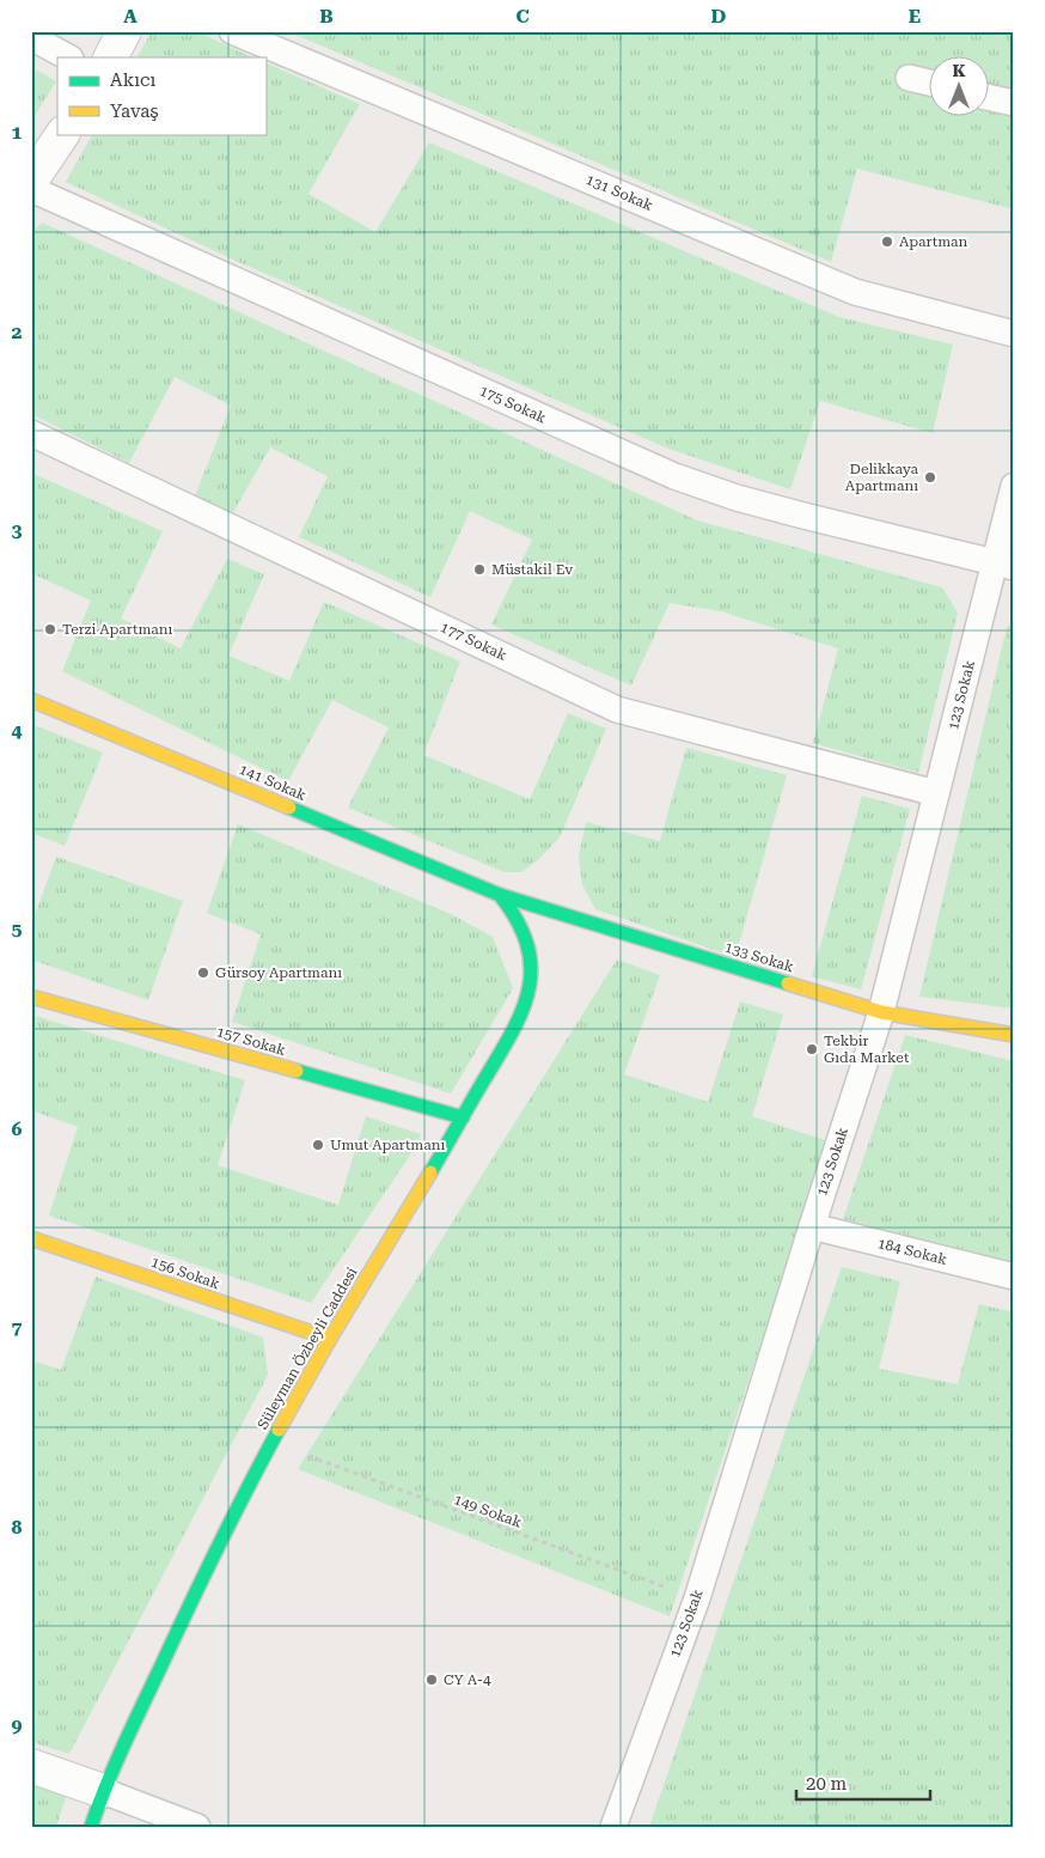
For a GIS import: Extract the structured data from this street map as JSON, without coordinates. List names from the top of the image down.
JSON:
{
  "streets": {
    "street": [
      "141 Sokak",
      "133 Sokak",
      "157 Sokak",
      "156 Sokak",
      "Süleyman Özbeyli Caddesi"
    ],
    "lane": [
      "131 Sokak",
      "175 Sokak",
      "177 Sokak",
      "123 Sokak",
      "184 Sokak"
    ],
    "path": ["149 Sokak"]
  },
  "crossings": [
    ["175 Sokak", "123 Sokak"],
    ["177 Sokak", "123 Sokak"],
    ["123 Sokak", "133 Sokak"],
    ["123 Sokak", "184 Sokak"],
    ["123 Sokak", "149 Sokak"],
    ["141 Sokak", "133 Sokak"],
    ["141 Sokak", "Süleyman Özbeyli Caddesi"],
    ["133 Sokak", "Süleyman Özbeyli Caddesi"],
    ["157 Sokak", "Süleyman Özbeyli Caddesi"],
    ["156 Sokak", "Süleyman Özbeyli Caddesi"],
    ["Süleyman Özbeyli Caddesi", "149 Sokak"]
  ],
  "places": [
    "Apartman",
    "Delikkaya Apartmanı",
    "Müstakil Ev",
    "Terzi Apartmanı",
    "Gürsoy Apartmanı",
    "Tekbir Gıda Market",
    "Umut Apartmanı",
    "CY A-4"
  ],
  "legend": ["Akıcı", "Yavaş"],
  "scale_bar": "20 m",
  "north": "top",
  "grid": {
    "columns": [
      "A",
      "B",
      "C",
      "D",
      "E"
    ],
    "rows": [
      "1",
      "2",
      "3",
      "4",
      "5",
      "6",
      "7",
      "8",
      "9"
    ]
  }
}
